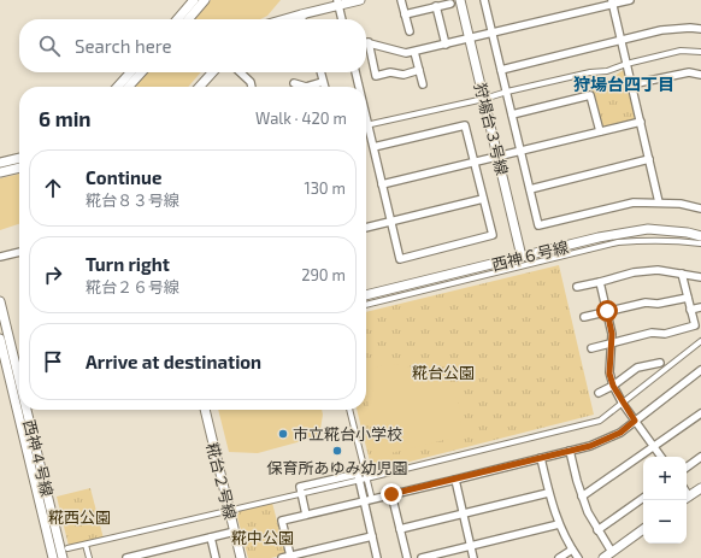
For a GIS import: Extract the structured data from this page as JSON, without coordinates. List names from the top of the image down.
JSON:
{
  "streets": {
    "street": [
      "狩場台３号線",
      "西神６号線",
      "西神４号線",
      "糀台２号線"
    ]
  },
  "crossings": [
    ["狩場台３号線", "西神６号線"]
  ],
  "districts": ["狩場台四丁目"],
  "parks": ["糀台公園", "糀西公園", "糀中公園"],
  "places": ["市立糀台小学校", "保育所あゆみ幼児園"],
  "page": {
    "search": "Search here",
    "heading": ["6 min", "Walk · 420 m"],
    "list": [
      ["Continue", "糀台８３号線", "130 m"],
      ["Turn right", "糀台２６号線", "290 m"],
      "Arrive at destination"
    ],
    "map_buttons": ["+", "−"]
  }
}
